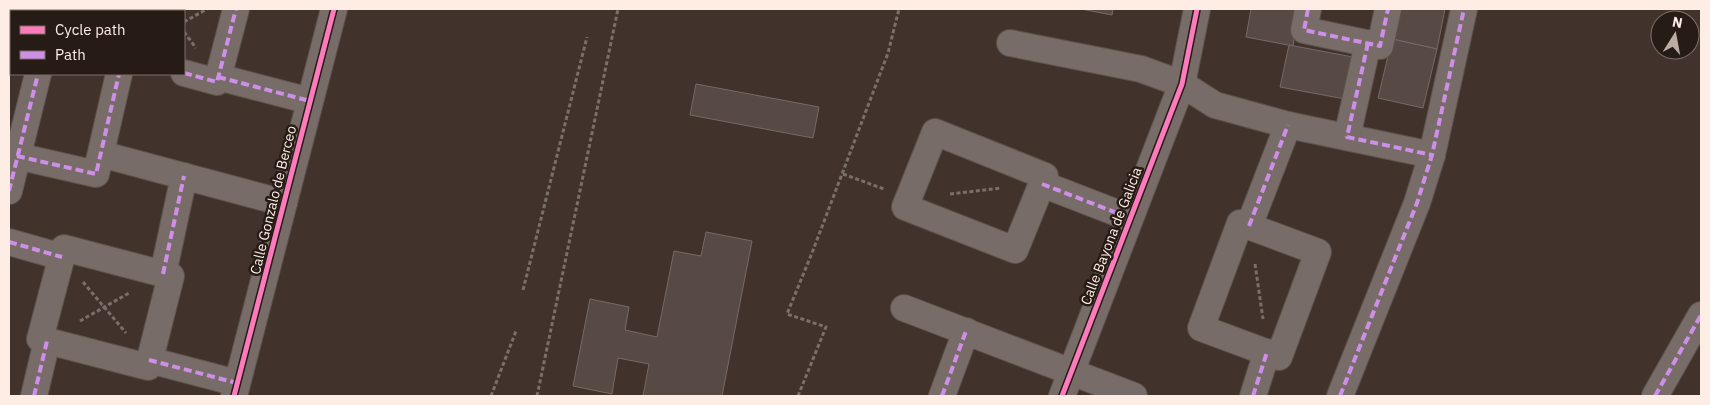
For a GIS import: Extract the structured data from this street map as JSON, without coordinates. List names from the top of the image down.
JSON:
{
  "streets": {
    "street": ["Calle Gonzalo de Berceo", "Calle Bayona de Galicia"]
  },
  "legend": ["Cycle path", "Path"],
  "north": "top"
}
